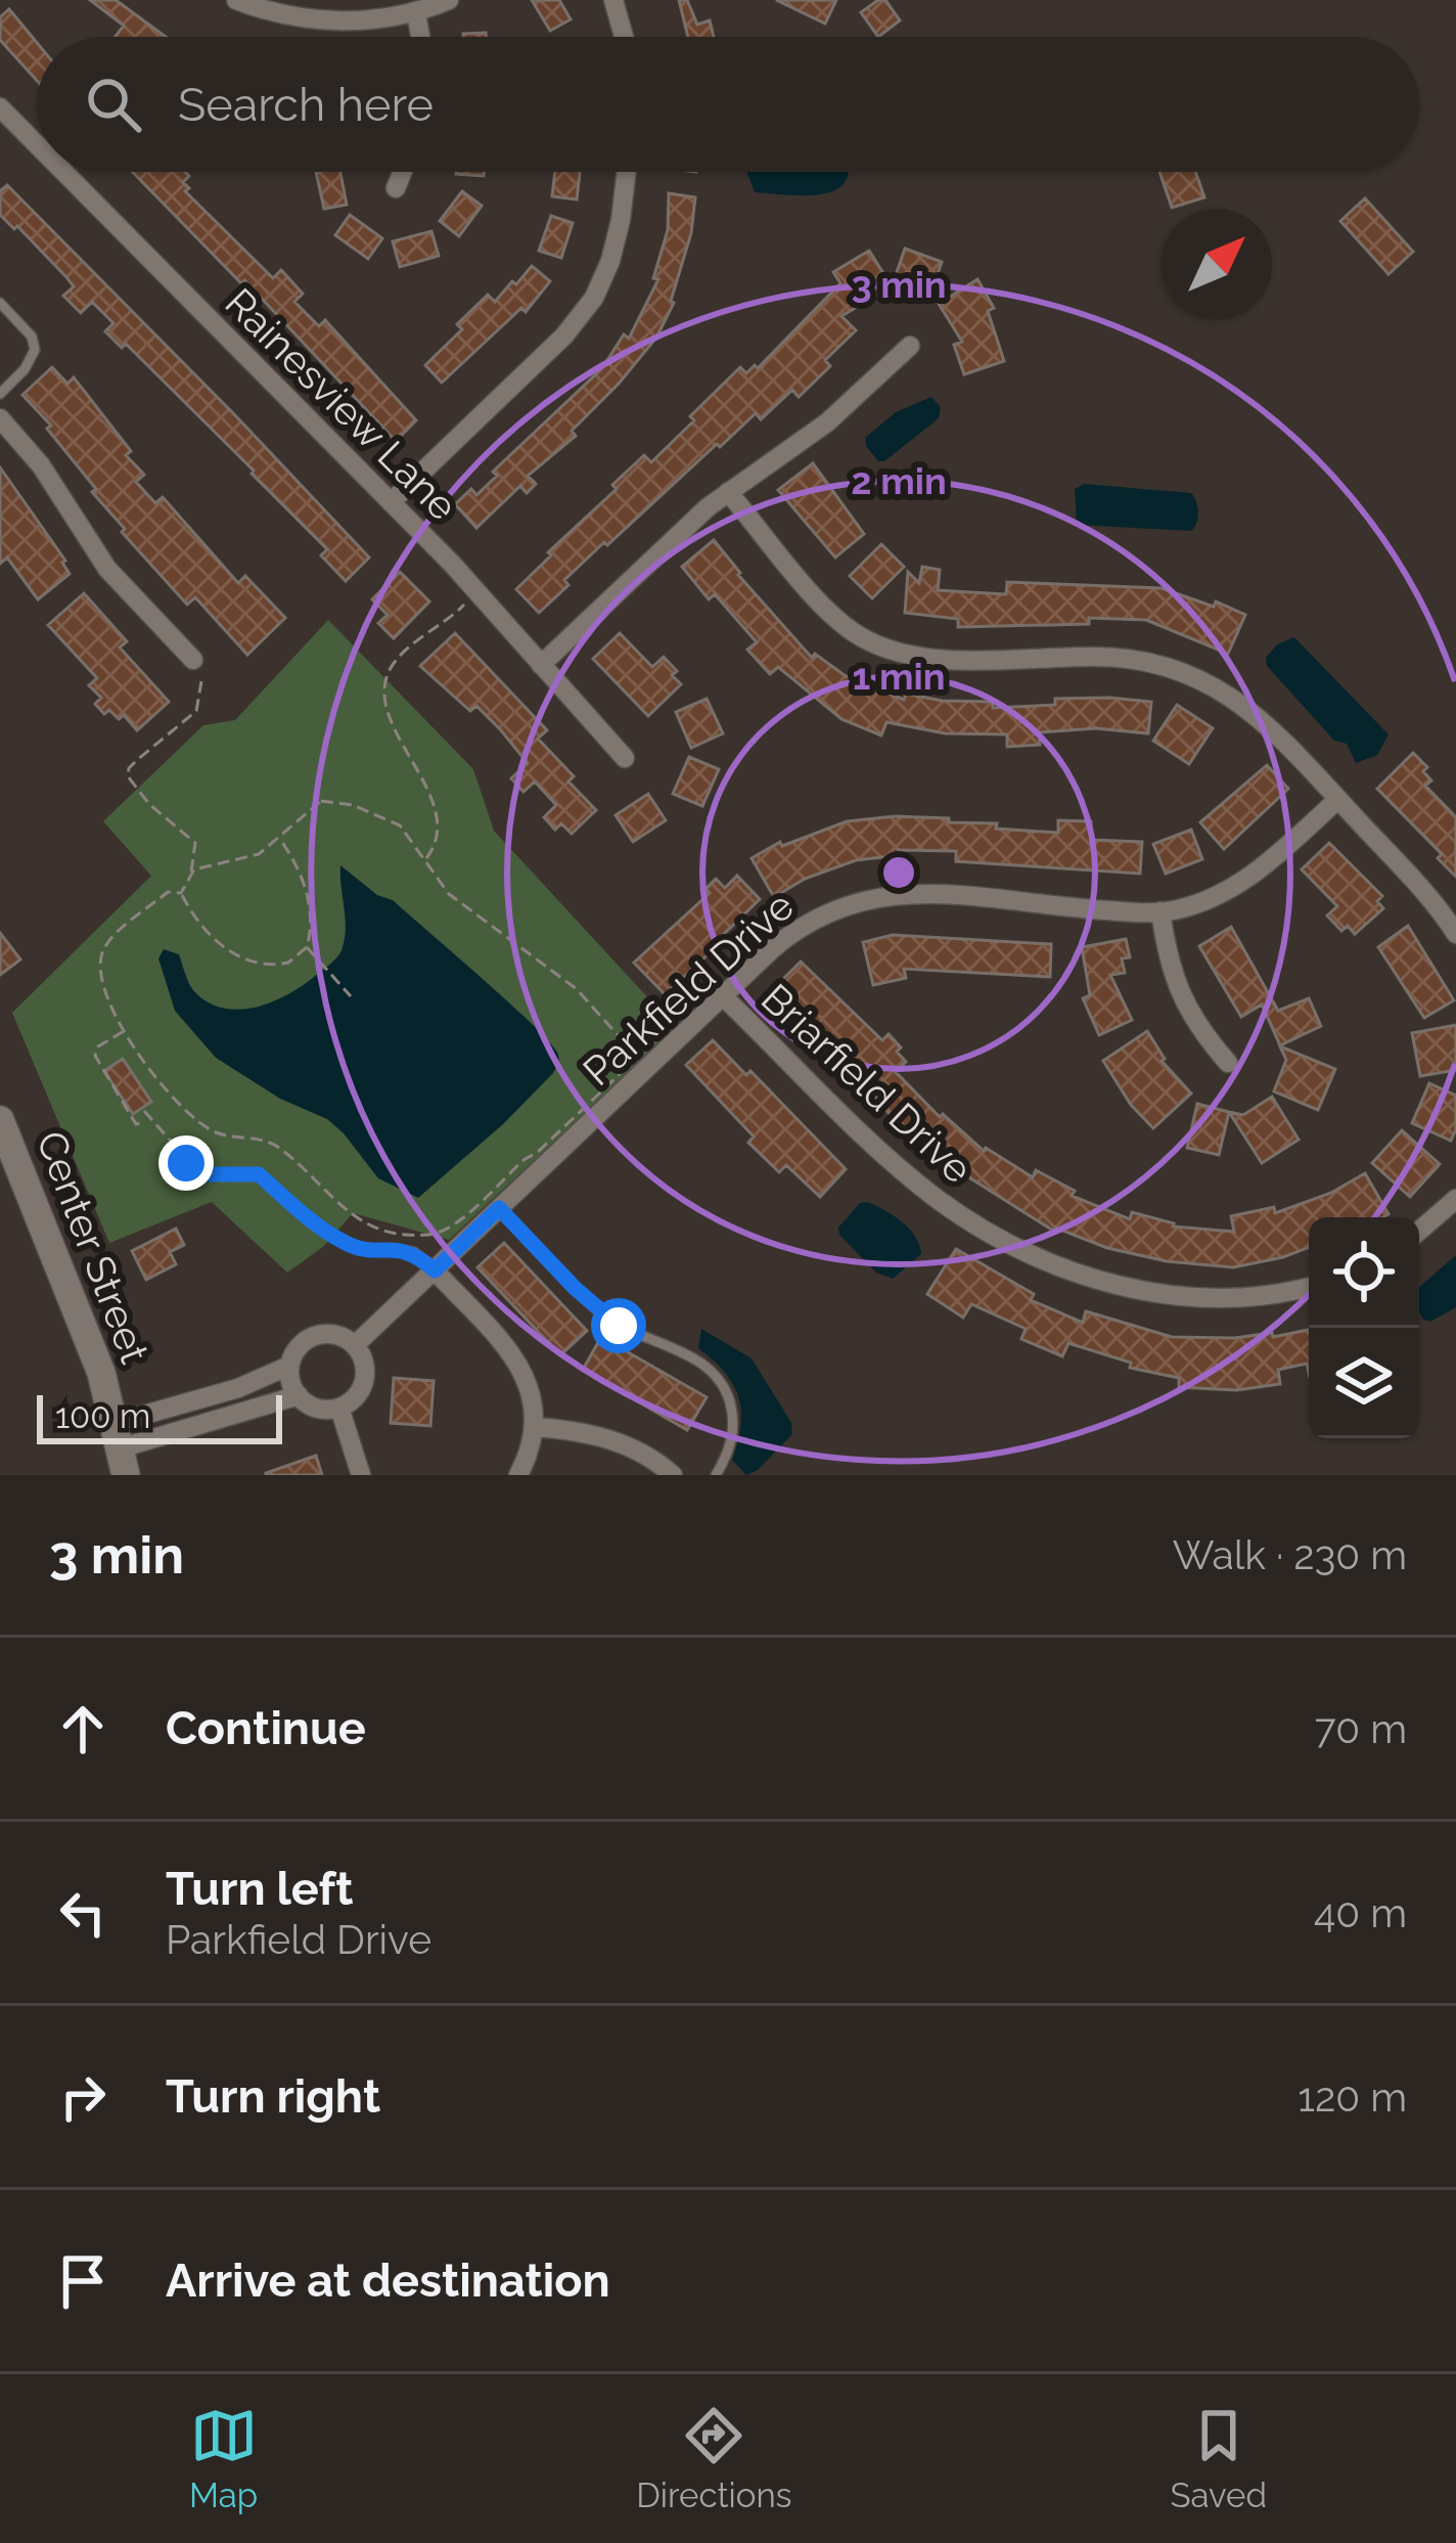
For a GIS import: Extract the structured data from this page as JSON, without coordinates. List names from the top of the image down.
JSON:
{
  "streets": {
    "main road": ["Center Street"],
    "street": ["Rainesview Lane", "Parkfield Drive", "Briarfield Drive"]
  },
  "crossings": [
    ["Parkfield Drive", "Briarfield Drive"]
  ],
  "scale_bar": "100 m",
  "north": "top right",
  "page": {
    "search": "Search here",
    "scale": "100 m",
    "heading": ["3 min", "Walk · 230 m"],
    "list": [
      ["Continue", "70 m"],
      ["Turn left", "Parkfield Drive", "40 m"],
      ["Turn right", "120 m"],
      "Arrive at destination"
    ],
    "nav": ["Map", "Directions", "Saved"]
  },
  "rings": ["3 min", "2 min", "1 min"]
}
